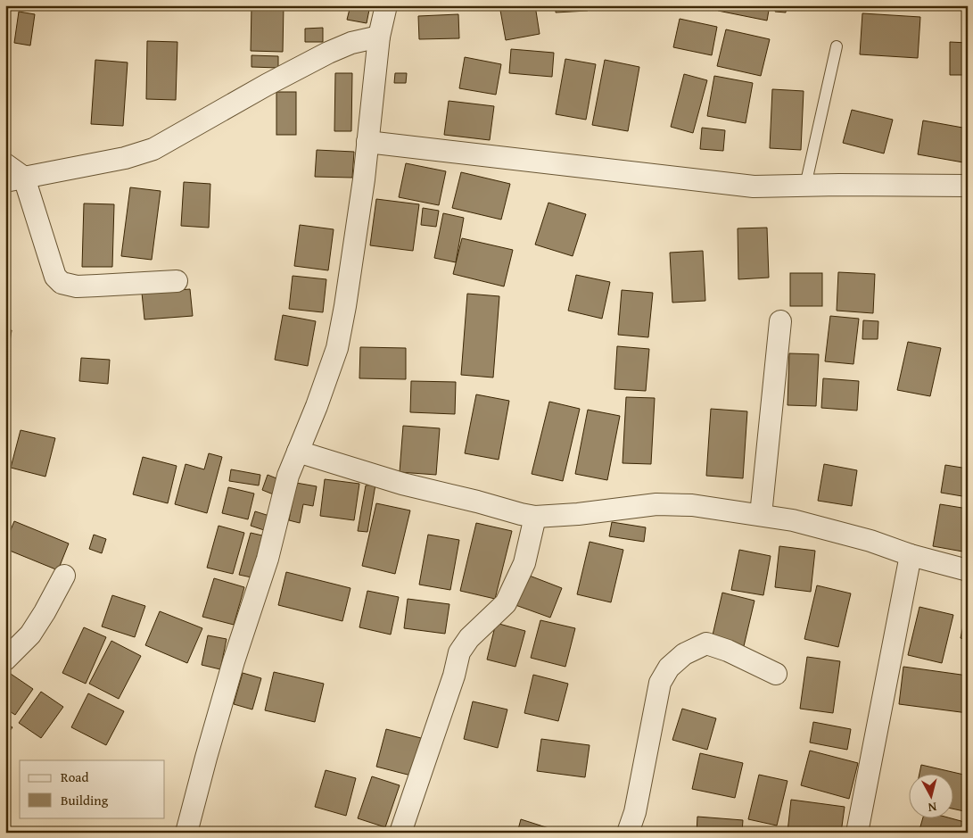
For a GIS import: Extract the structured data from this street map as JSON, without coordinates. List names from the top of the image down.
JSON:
{
  "legend": ["Road", "Building"],
  "north": "bottom"
}
